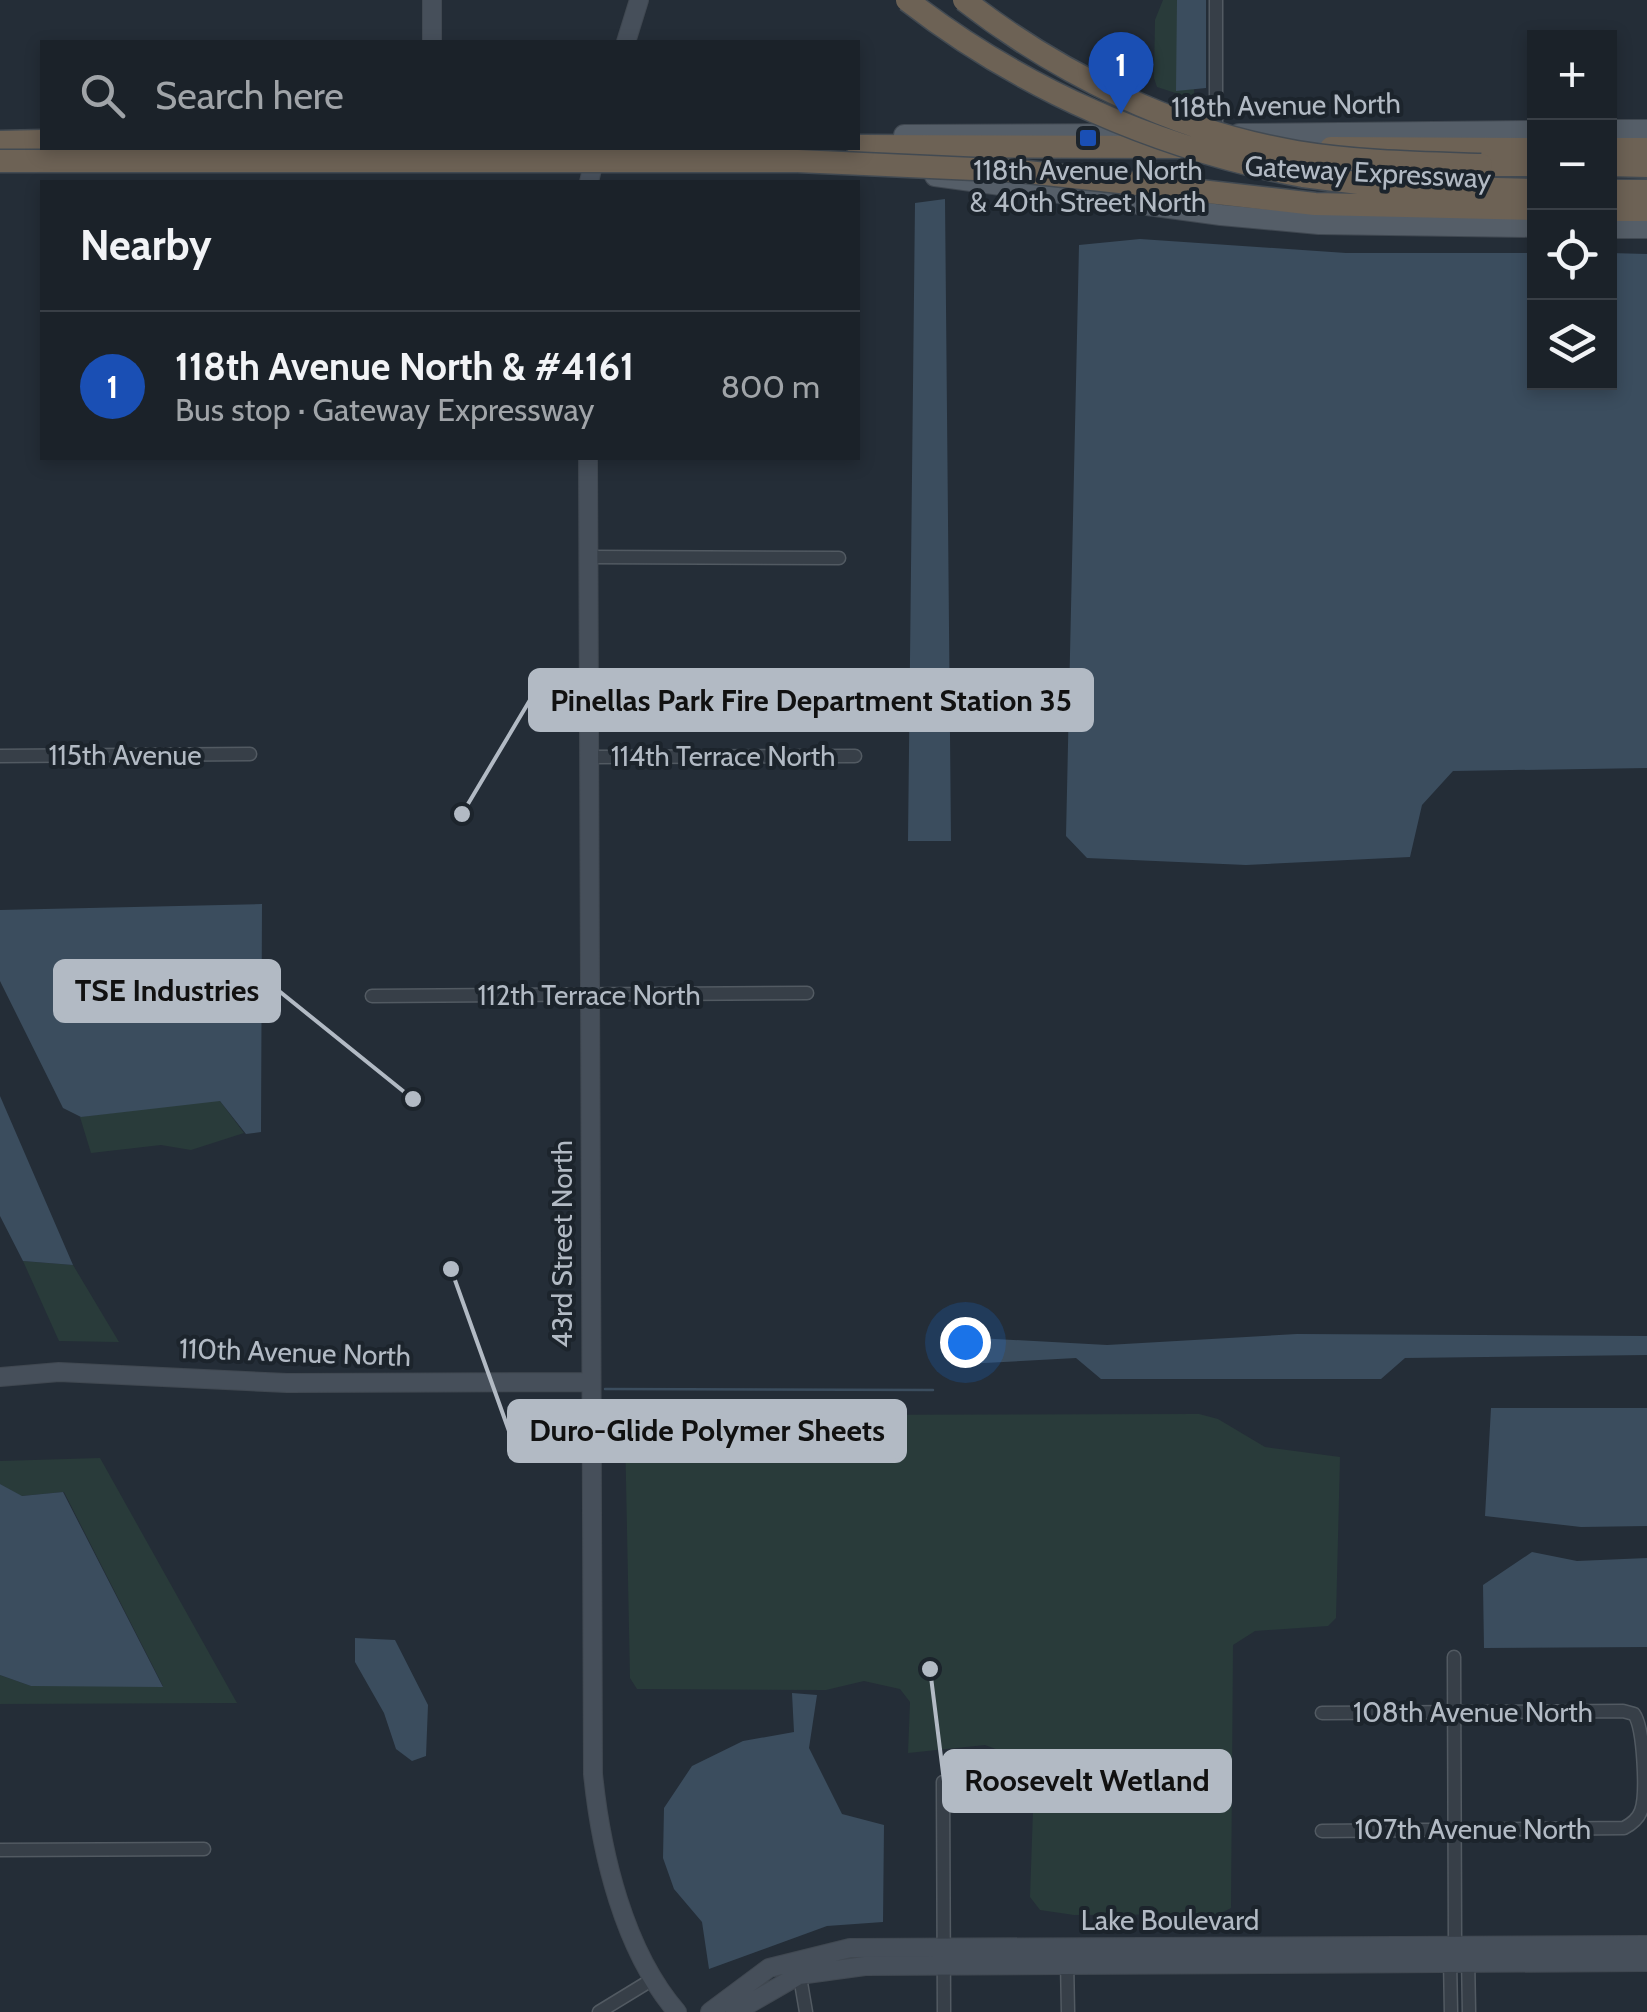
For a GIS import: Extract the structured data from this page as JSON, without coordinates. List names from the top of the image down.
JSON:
{
  "streets": {
    "highway": ["Gateway Expressway"],
    "main road": ["118th Avenue North"],
    "street": [
      "115th Avenue",
      "114th Terrace North",
      "112th Terrace North",
      "43rd Street North",
      "110th Avenue North",
      "108th Avenue North",
      "107th Avenue North",
      "Lake Boulevard"
    ]
  },
  "crossings": [
    ["114th Terrace North", "43rd Street North"],
    ["112th Terrace North", "43rd Street North"],
    ["43rd Street North", "110th Avenue North"],
    ["108th Avenue North", "107th Avenue North"]
  ],
  "places": {
    "transit": ["118th Avenue North & 40th Street North"],
    "other": [
      "Pinellas Park Fire Department Station 35",
      "TSE Industries",
      "Duro-Glide Polymer Sheets",
      "Roosevelt Wetland"
    ]
  },
  "page": {
    "map_buttons": ["+", "−"],
    "pins": "1",
    "search": "Search here",
    "heading": "Nearby",
    "list": [
      {
        "mark": "1",
        "name": "118th Avenue North & #4161",
        "note": "Bus stop · Gateway Expressway",
        "value": "800 m"
      }
    ]
  }
}
